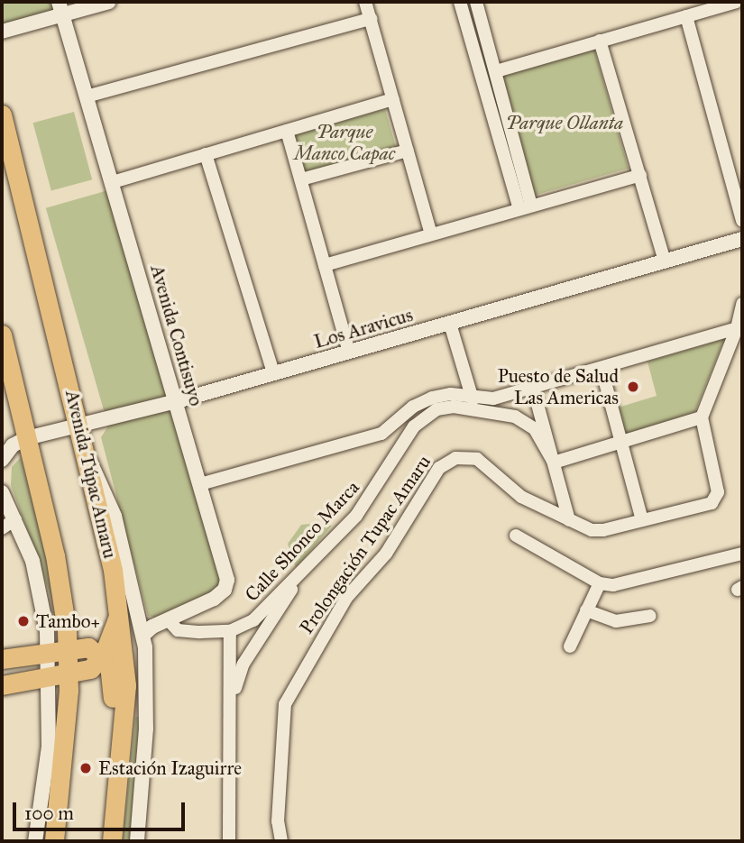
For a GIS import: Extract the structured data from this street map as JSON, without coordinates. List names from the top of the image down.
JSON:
{
  "streets": {
    "main road": ["Avenida Túpac Amaru"],
    "street": [
      "Los Aravicus",
      "Avenida Contisuyo",
      "Calle Shonco Marca",
      "Prolongación Tupac Amaru"
    ]
  },
  "crossings": [
    ["Los Aravicus", "Avenida Contisuyo"],
    ["Los Aravicus", "Avenida Túpac Amaru"],
    ["Avenida Contisuyo", "Calle Shonco Marca"]
  ],
  "parks": ["Parque Ollanta", "Parque Manco Capac"],
  "places": ["Puesto de Salud Las Americas", "Tambo+", "Estación Izaguirre"],
  "scale_bar": "100 m"
}
